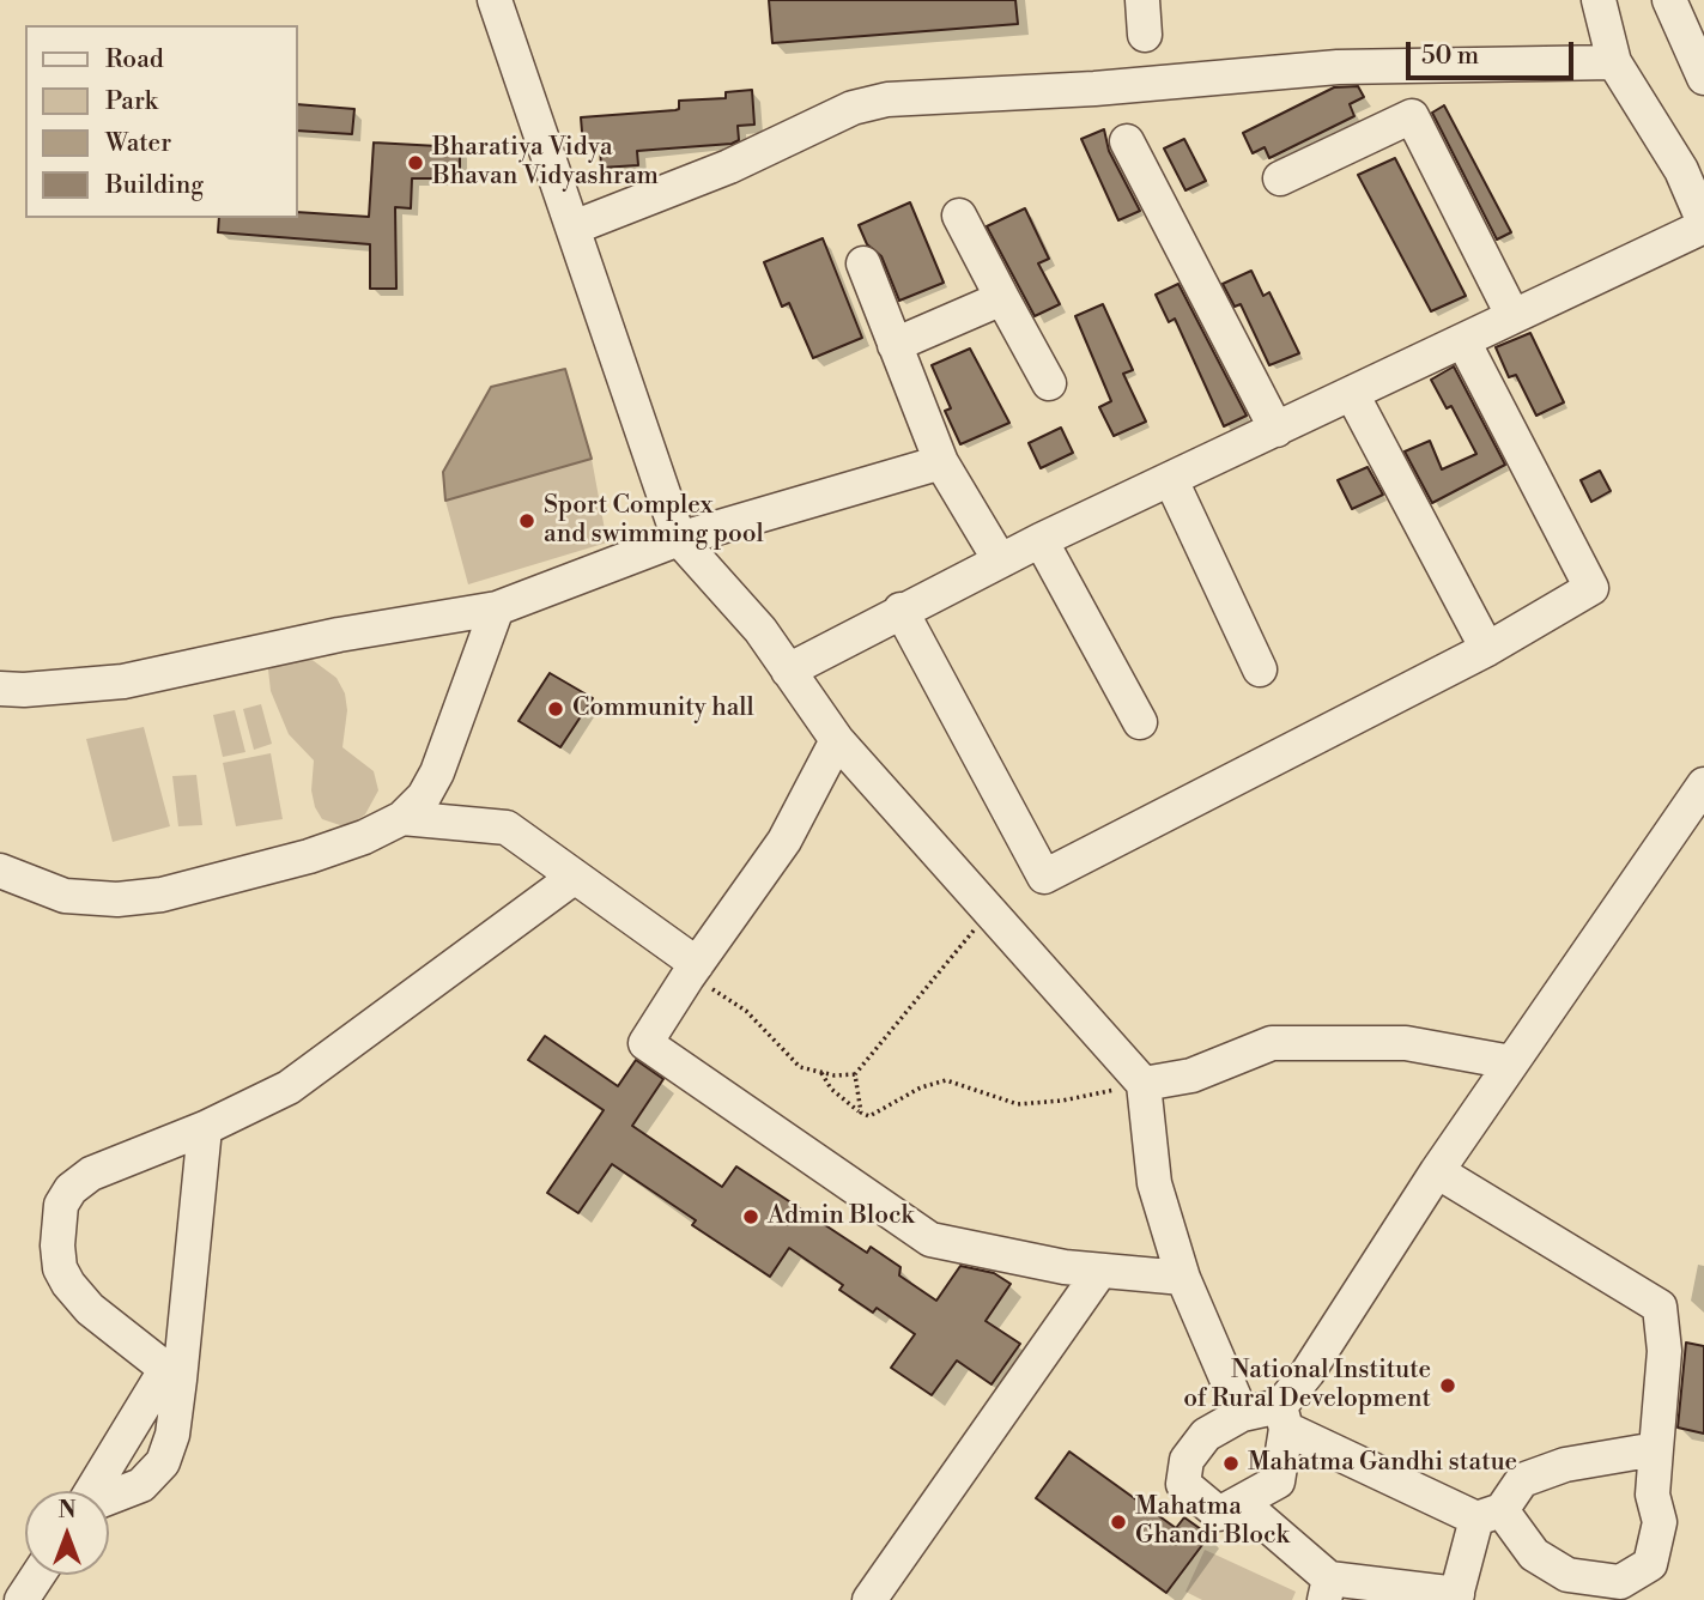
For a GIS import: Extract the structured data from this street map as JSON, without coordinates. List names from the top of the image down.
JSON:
{
  "places": [
    "Bharatiya Vidya Bhavan Vidyashram",
    "Sport Complex and swimming pool",
    "Community hall",
    "Admin Block",
    "National Institute of Rural Development",
    "Mahatma Gandhi statue",
    "Mahatma Ghandi Block"
  ],
  "legend": [
    "Road",
    "Park",
    "Water",
    "Building"
  ],
  "scale_bar": "50 m",
  "north": "top"
}
